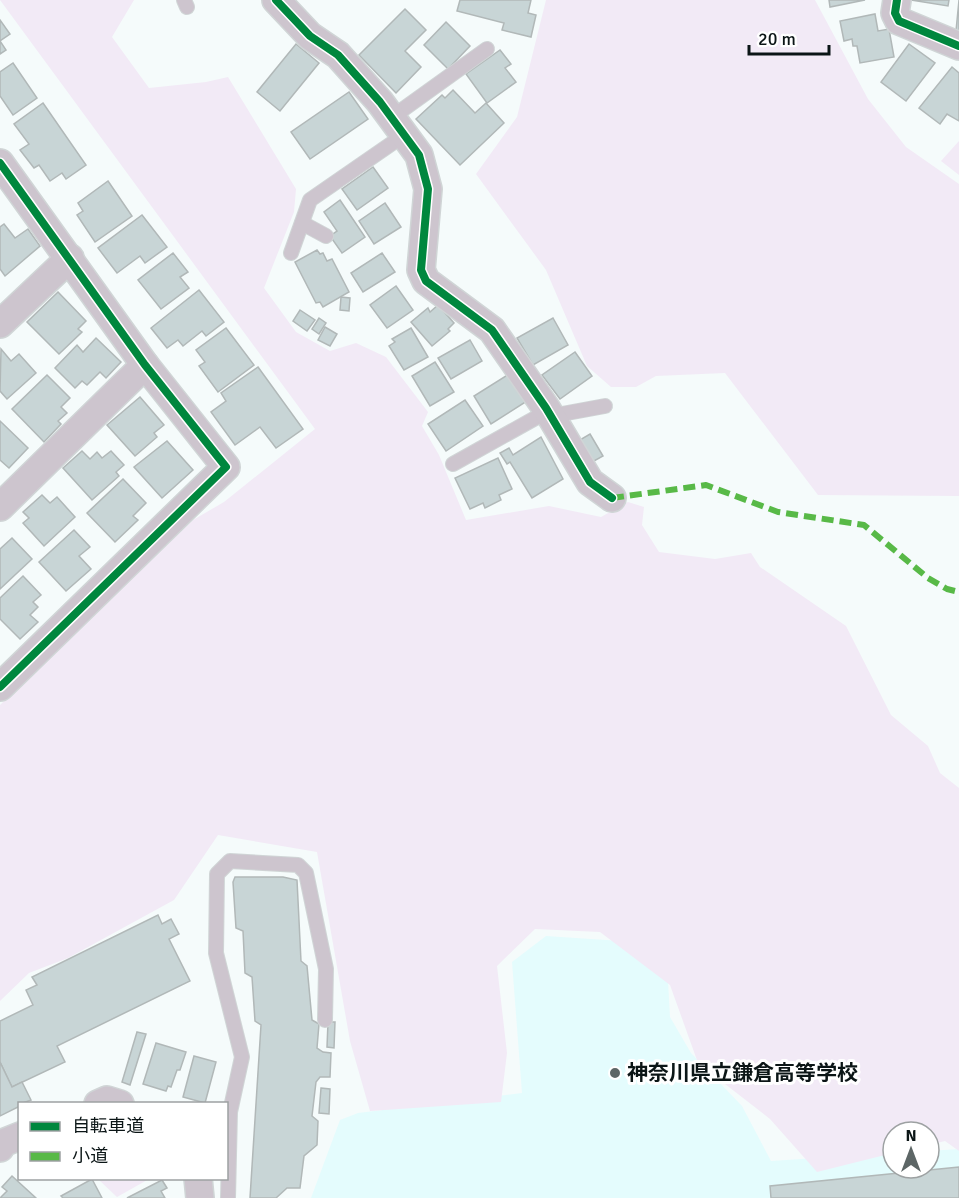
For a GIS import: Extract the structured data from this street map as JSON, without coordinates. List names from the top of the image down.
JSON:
{
  "places": ["神奈川県立鎌倉高等学校"],
  "legend": ["自転車道", "小道"],
  "scale_bar": "20 m",
  "north": "top"
}
